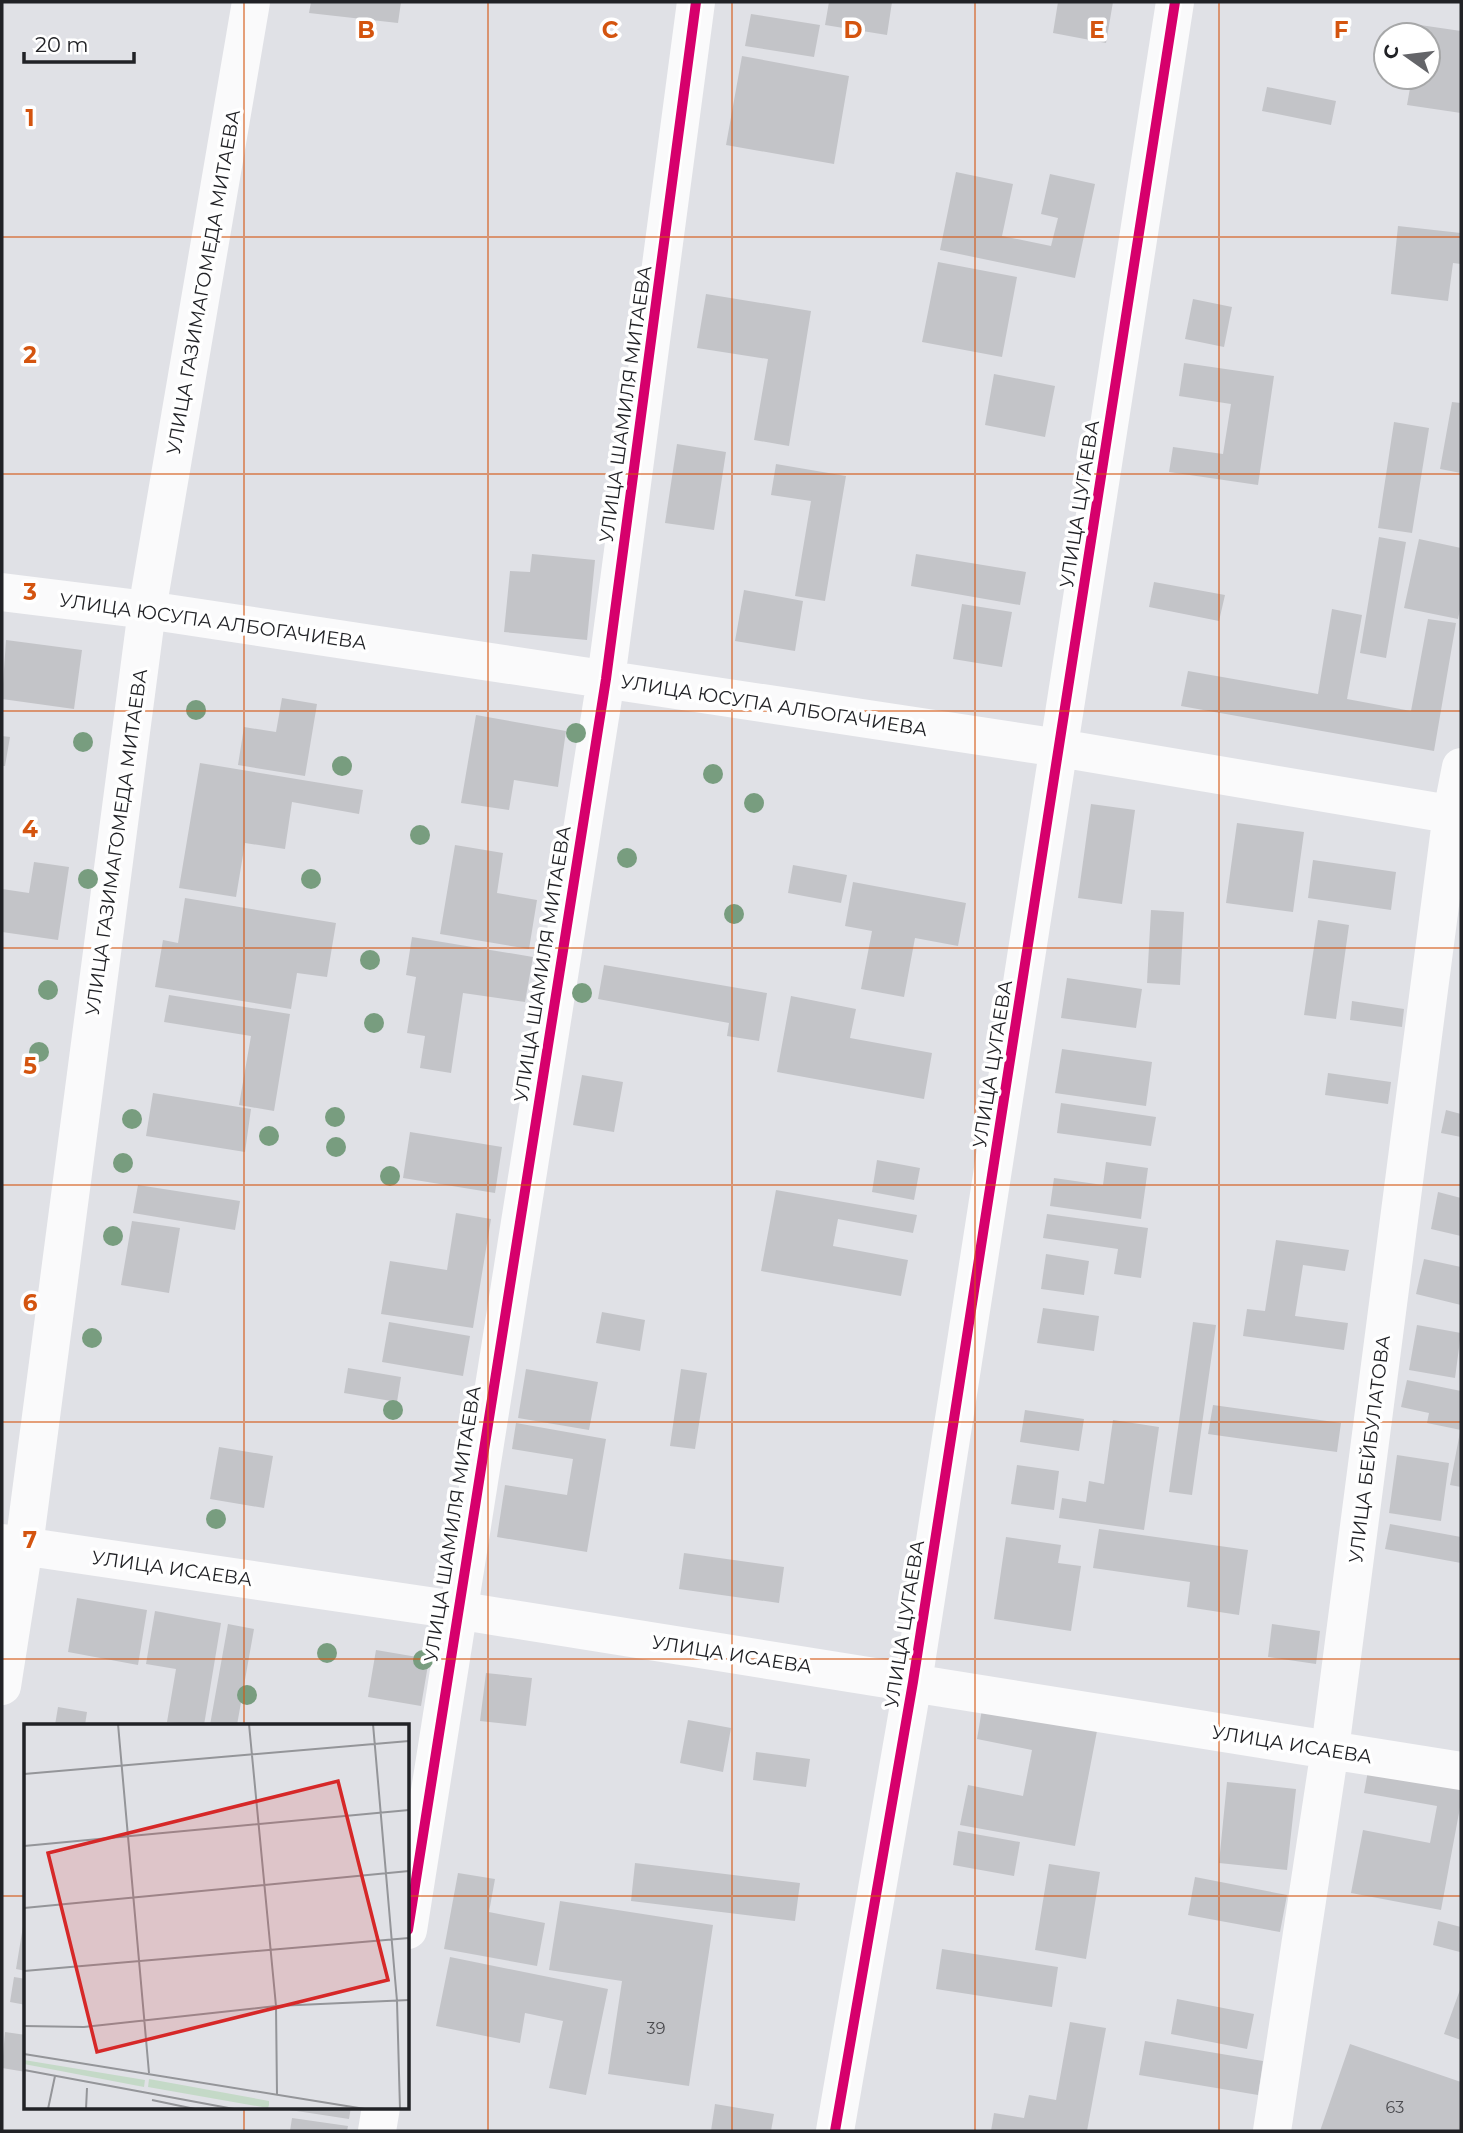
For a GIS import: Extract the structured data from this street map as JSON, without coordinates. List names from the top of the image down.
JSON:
{
  "streets": {
    "street": [
      "УЛИЦА ГАЗИМАГОМЕДА МИТАЕВА",
      "УЛИЦА ШАМИЛЯ МИТАЕВА",
      "УЛИЦА ЦУГАЕВА",
      "УЛИЦА ЮСУПА АЛБОГАЧИЕВА",
      "УЛИЦА БЕЙБУЛАТОВА",
      "УЛИЦА ИСАЕВА"
    ]
  },
  "crossings": [
    ["УЛИЦА ГАЗИМАГОМЕДА МИТАЕВА", "УЛИЦА ЮСУПА АЛБОГАЧИЕВА"],
    ["УЛИЦА ГАЗИМАГОМЕДА МИТАЕВА", "УЛИЦА ИСАЕВА"],
    ["УЛИЦА ШАМИЛЯ МИТАЕВА", "УЛИЦА ЮСУПА АЛБОГАЧИЕВА"],
    ["УЛИЦА ШАМИЛЯ МИТАЕВА", "УЛИЦА ИСАЕВА"],
    ["УЛИЦА ЦУГАЕВА", "УЛИЦА ЮСУПА АЛБОГАЧИЕВА"],
    ["УЛИЦА ЦУГАЕВА", "УЛИЦА ИСАЕВА"],
    ["УЛИЦА ЮСУПА АЛБОГАЧИЕВА", "УЛИЦА БЕЙБУЛАТОВА"],
    ["УЛИЦА БЕЙБУЛАТОВА", "УЛИЦА ИСАЕВА"]
  ],
  "house_numbers": ["39", "63"],
  "scale_bar": "20 m",
  "north": "left",
  "grid": {
    "columns": [
      "B",
      "C",
      "D",
      "E",
      "F"
    ],
    "rows": [
      "1",
      "2",
      "3",
      "4",
      "5",
      "6",
      "7"
    ]
  }
}
